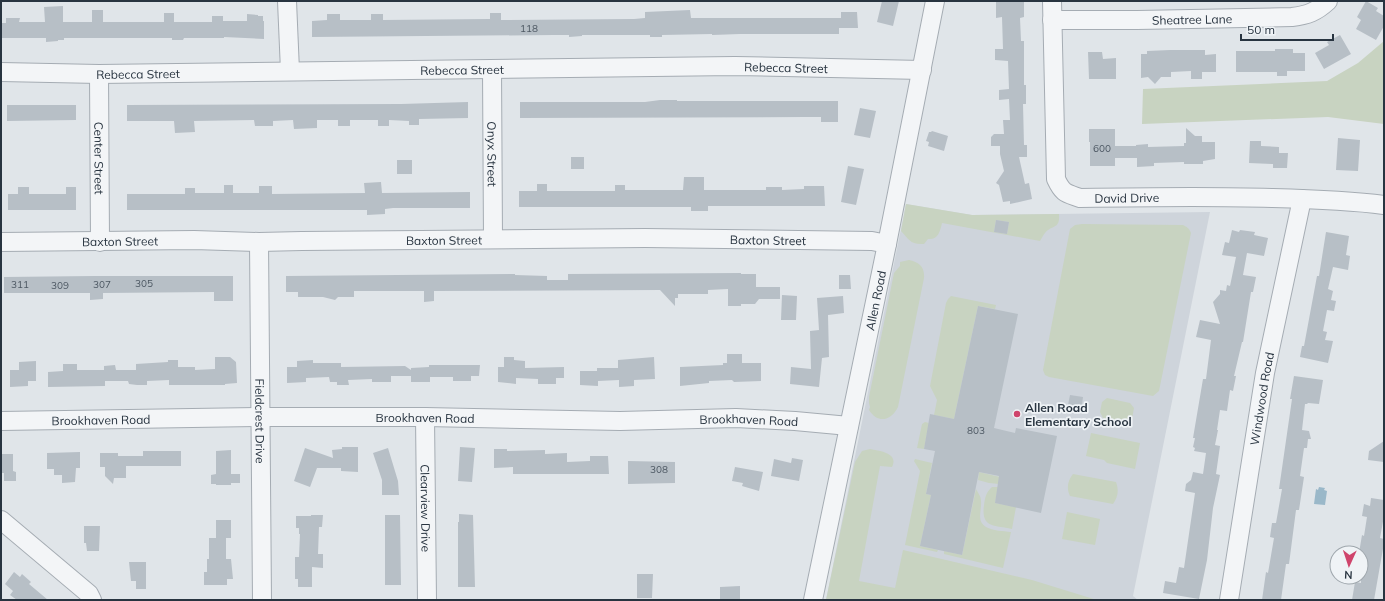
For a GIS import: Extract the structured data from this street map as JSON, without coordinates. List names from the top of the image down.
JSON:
{
  "streets": {
    "street": [
      "Sheatree Lane",
      "Rebecca Street",
      "Onyx Street",
      "Center Street",
      "David Drive",
      "Baxton Street",
      "Allen Road",
      "Windwood Road",
      "Brookhaven Road",
      "Fieldcrest Drive",
      "Clearview Drive"
    ]
  },
  "crossings": [
    ["Sheatree Lane", "David Drive"],
    ["Rebecca Street", "Onyx Street"],
    ["Rebecca Street", "Center Street"],
    ["Rebecca Street", "Allen Road"],
    ["Onyx Street", "Baxton Street"],
    ["Center Street", "Baxton Street"],
    ["David Drive", "Windwood Road"],
    ["Baxton Street", "Allen Road"],
    ["Baxton Street", "Fieldcrest Drive"],
    ["Allen Road", "Brookhaven Road"],
    ["Brookhaven Road", "Fieldcrest Drive"],
    ["Brookhaven Road", "Clearview Drive"]
  ],
  "places": ["Allen Road Elementary School"],
  "house_numbers": [
    "118",
    "600",
    "305",
    "311",
    "307",
    "309",
    "803",
    "308"
  ],
  "scale_bar": "50 m",
  "north": "bottom"
}
